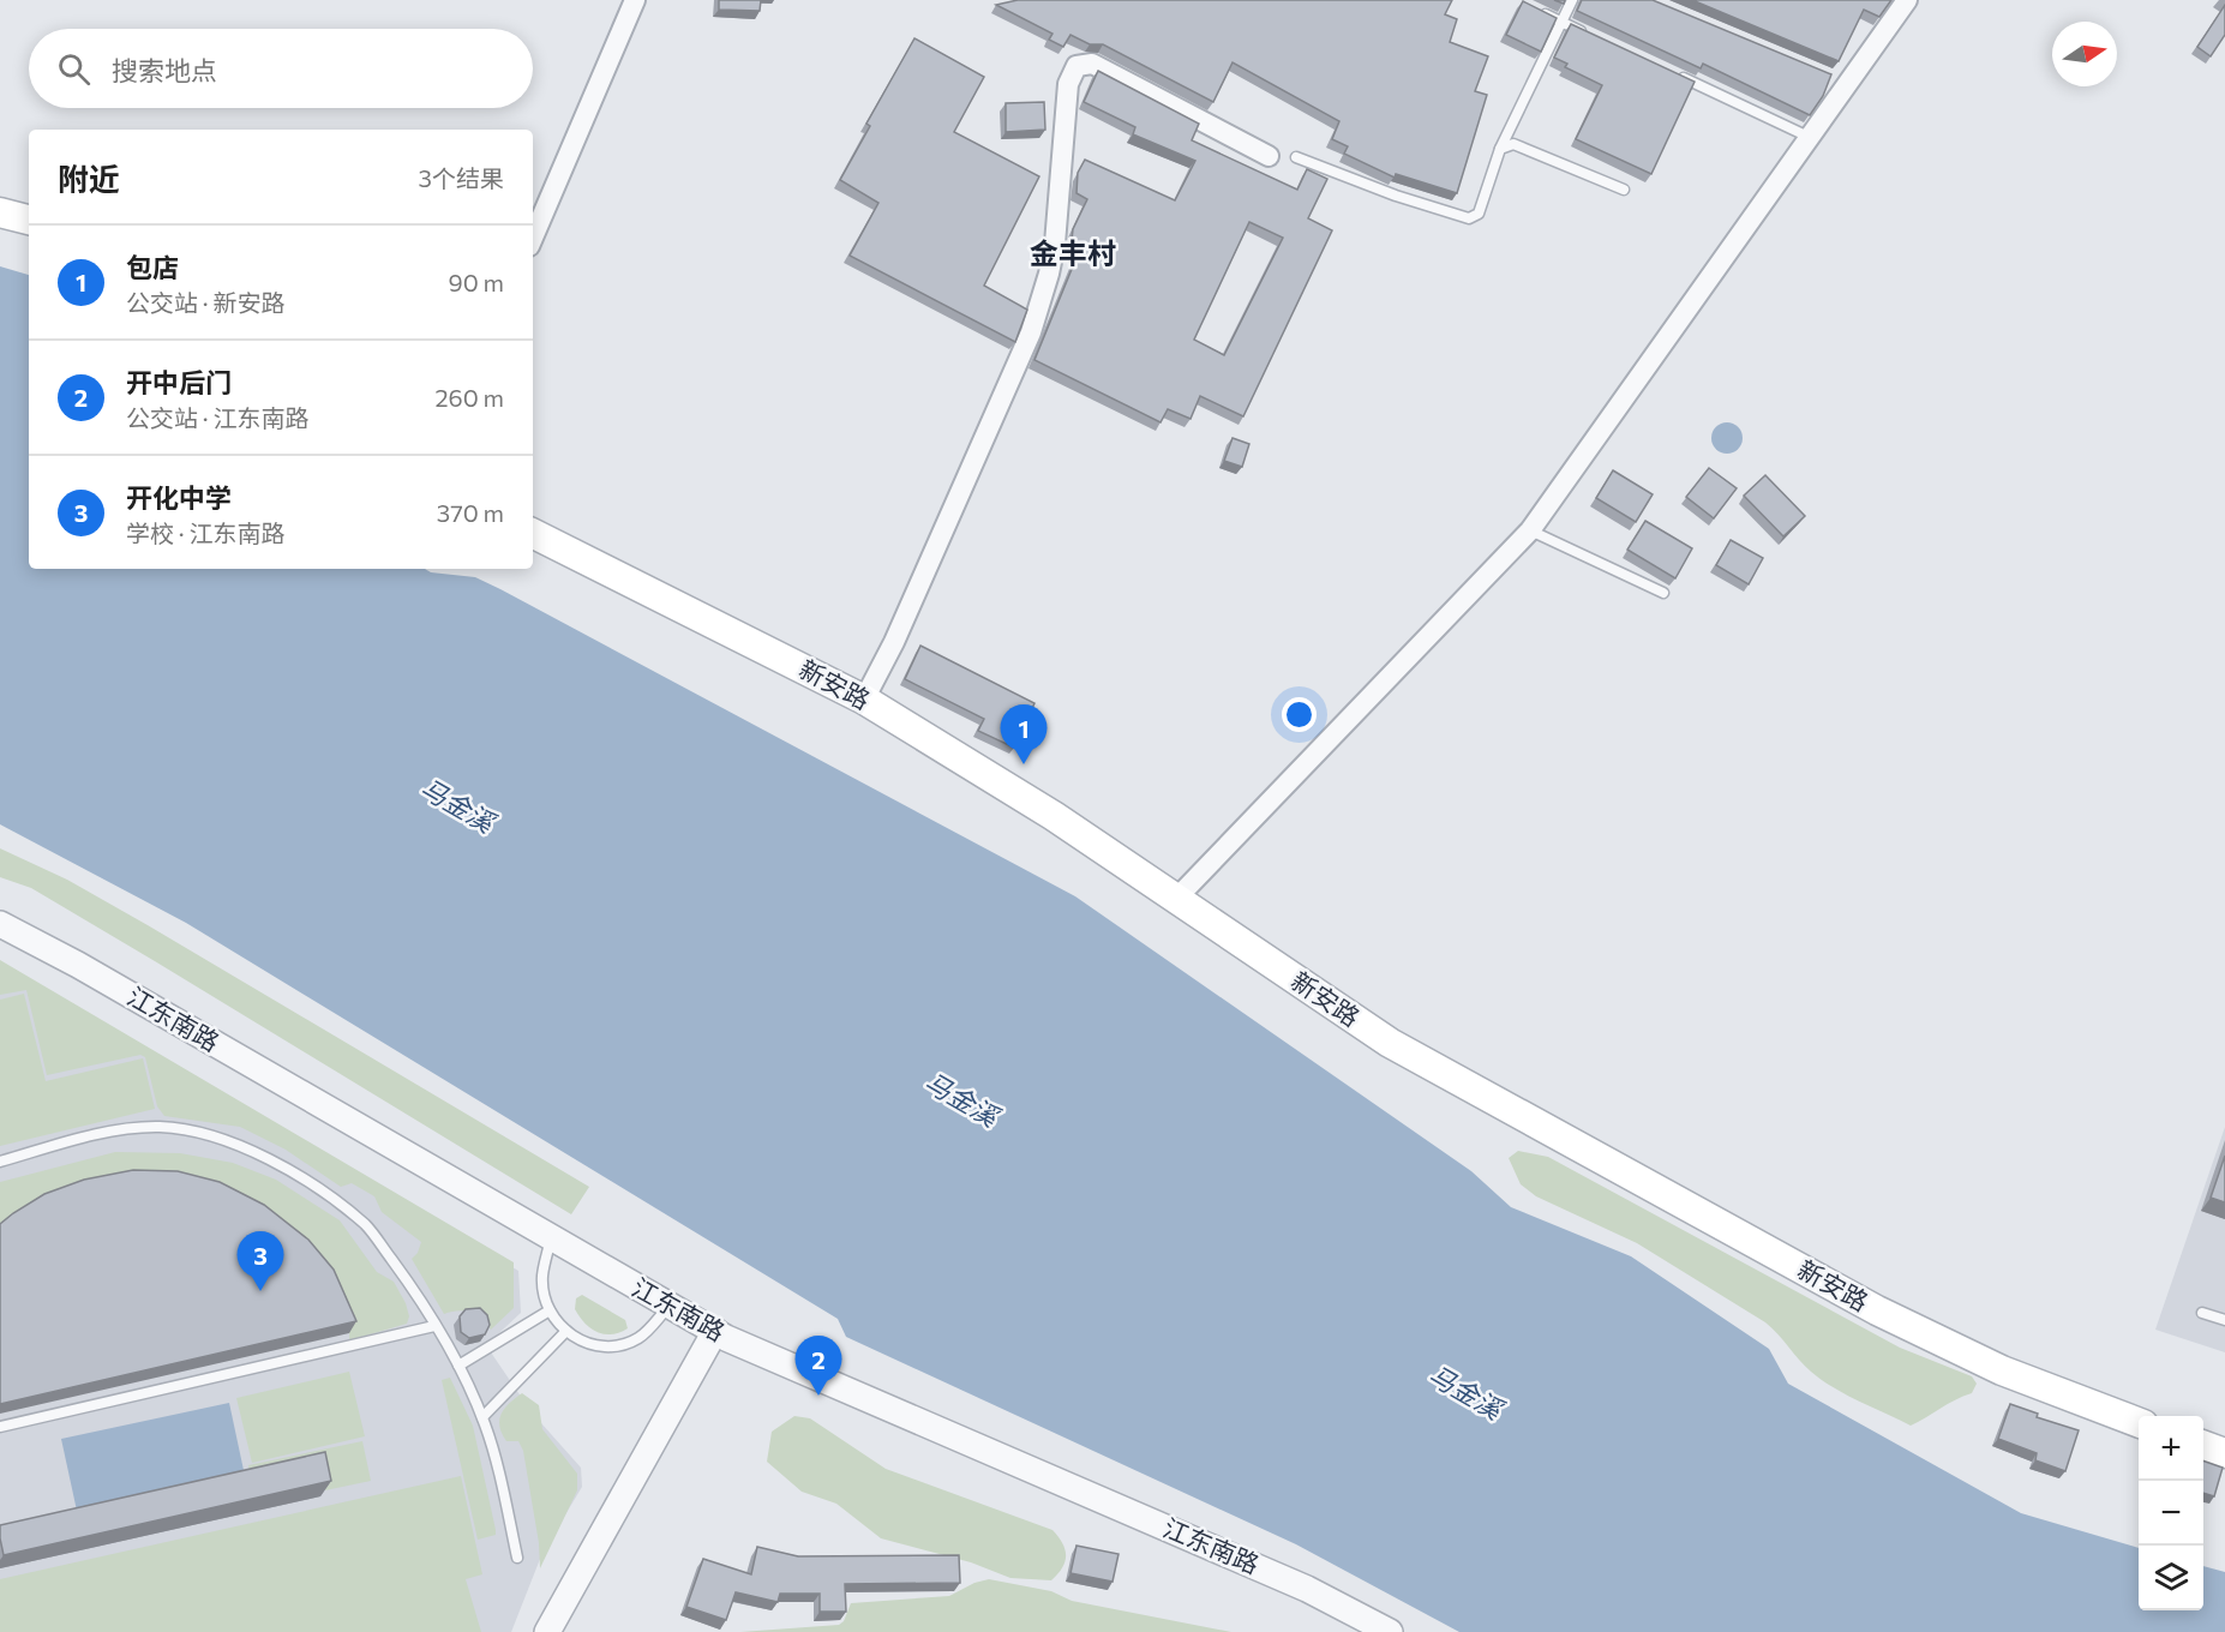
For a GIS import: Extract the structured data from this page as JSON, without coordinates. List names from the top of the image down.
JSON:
{
  "streets": {
    "main road": ["新安路"],
    "street": ["江东南路"]
  },
  "districts": ["金丰村"],
  "water": ["马金溪"],
  "north": "right",
  "page": {
    "search": "搜索地点",
    "heading": ["附近", "3个结果"],
    "list": [
      {
        "mark": "1",
        "name": "包店",
        "note": "公交站 · 新安路",
        "value": "90 m"
      },
      {
        "mark": "2",
        "name": "开中后门",
        "note": "公交站 · 江东南路",
        "value": "260 m"
      },
      {
        "mark": "3",
        "name": "开化中学",
        "note": "学校 · 江东南路",
        "value": "370 m"
      }
    ],
    "pins": ["1", "3", "2"],
    "map_buttons": ["+", "−"]
  }
}
